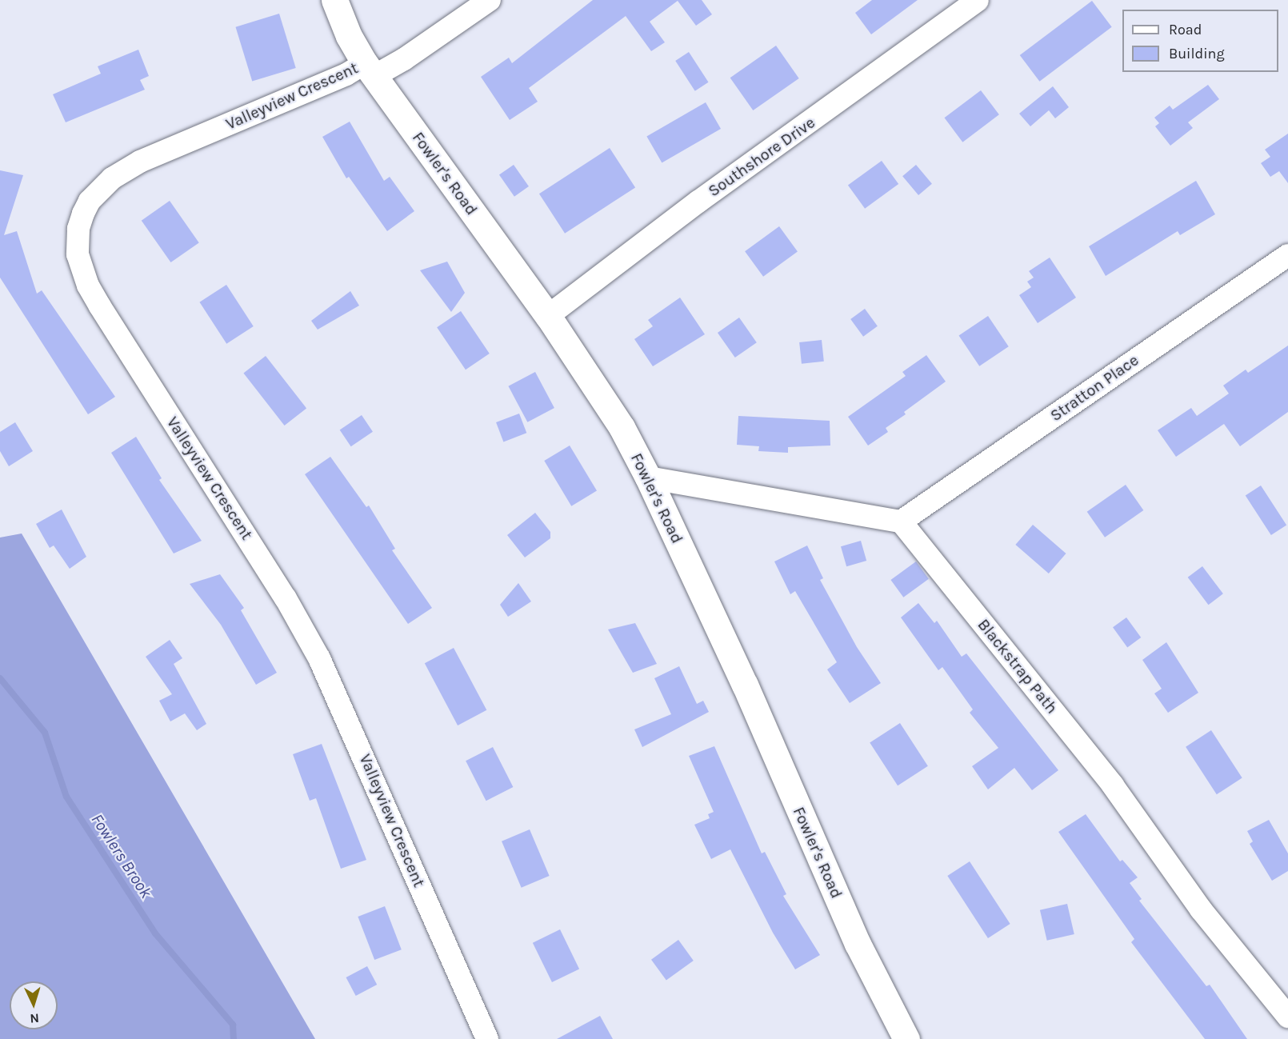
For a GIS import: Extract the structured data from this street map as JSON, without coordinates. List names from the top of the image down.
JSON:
{
  "streets": {
    "street": [
      "Valleyview Crescent",
      "Southshore Drive",
      "Fowler's Road",
      "Stratton Place",
      "Blackstrap Path"
    ]
  },
  "crossings": [
    ["Valleyview Crescent", "Fowler's Road"],
    ["Southshore Drive", "Fowler's Road"],
    ["Stratton Place", "Blackstrap Path"]
  ],
  "water": ["Fowlers Brook"],
  "legend": ["Road", "Building"],
  "north": "bottom"
}
